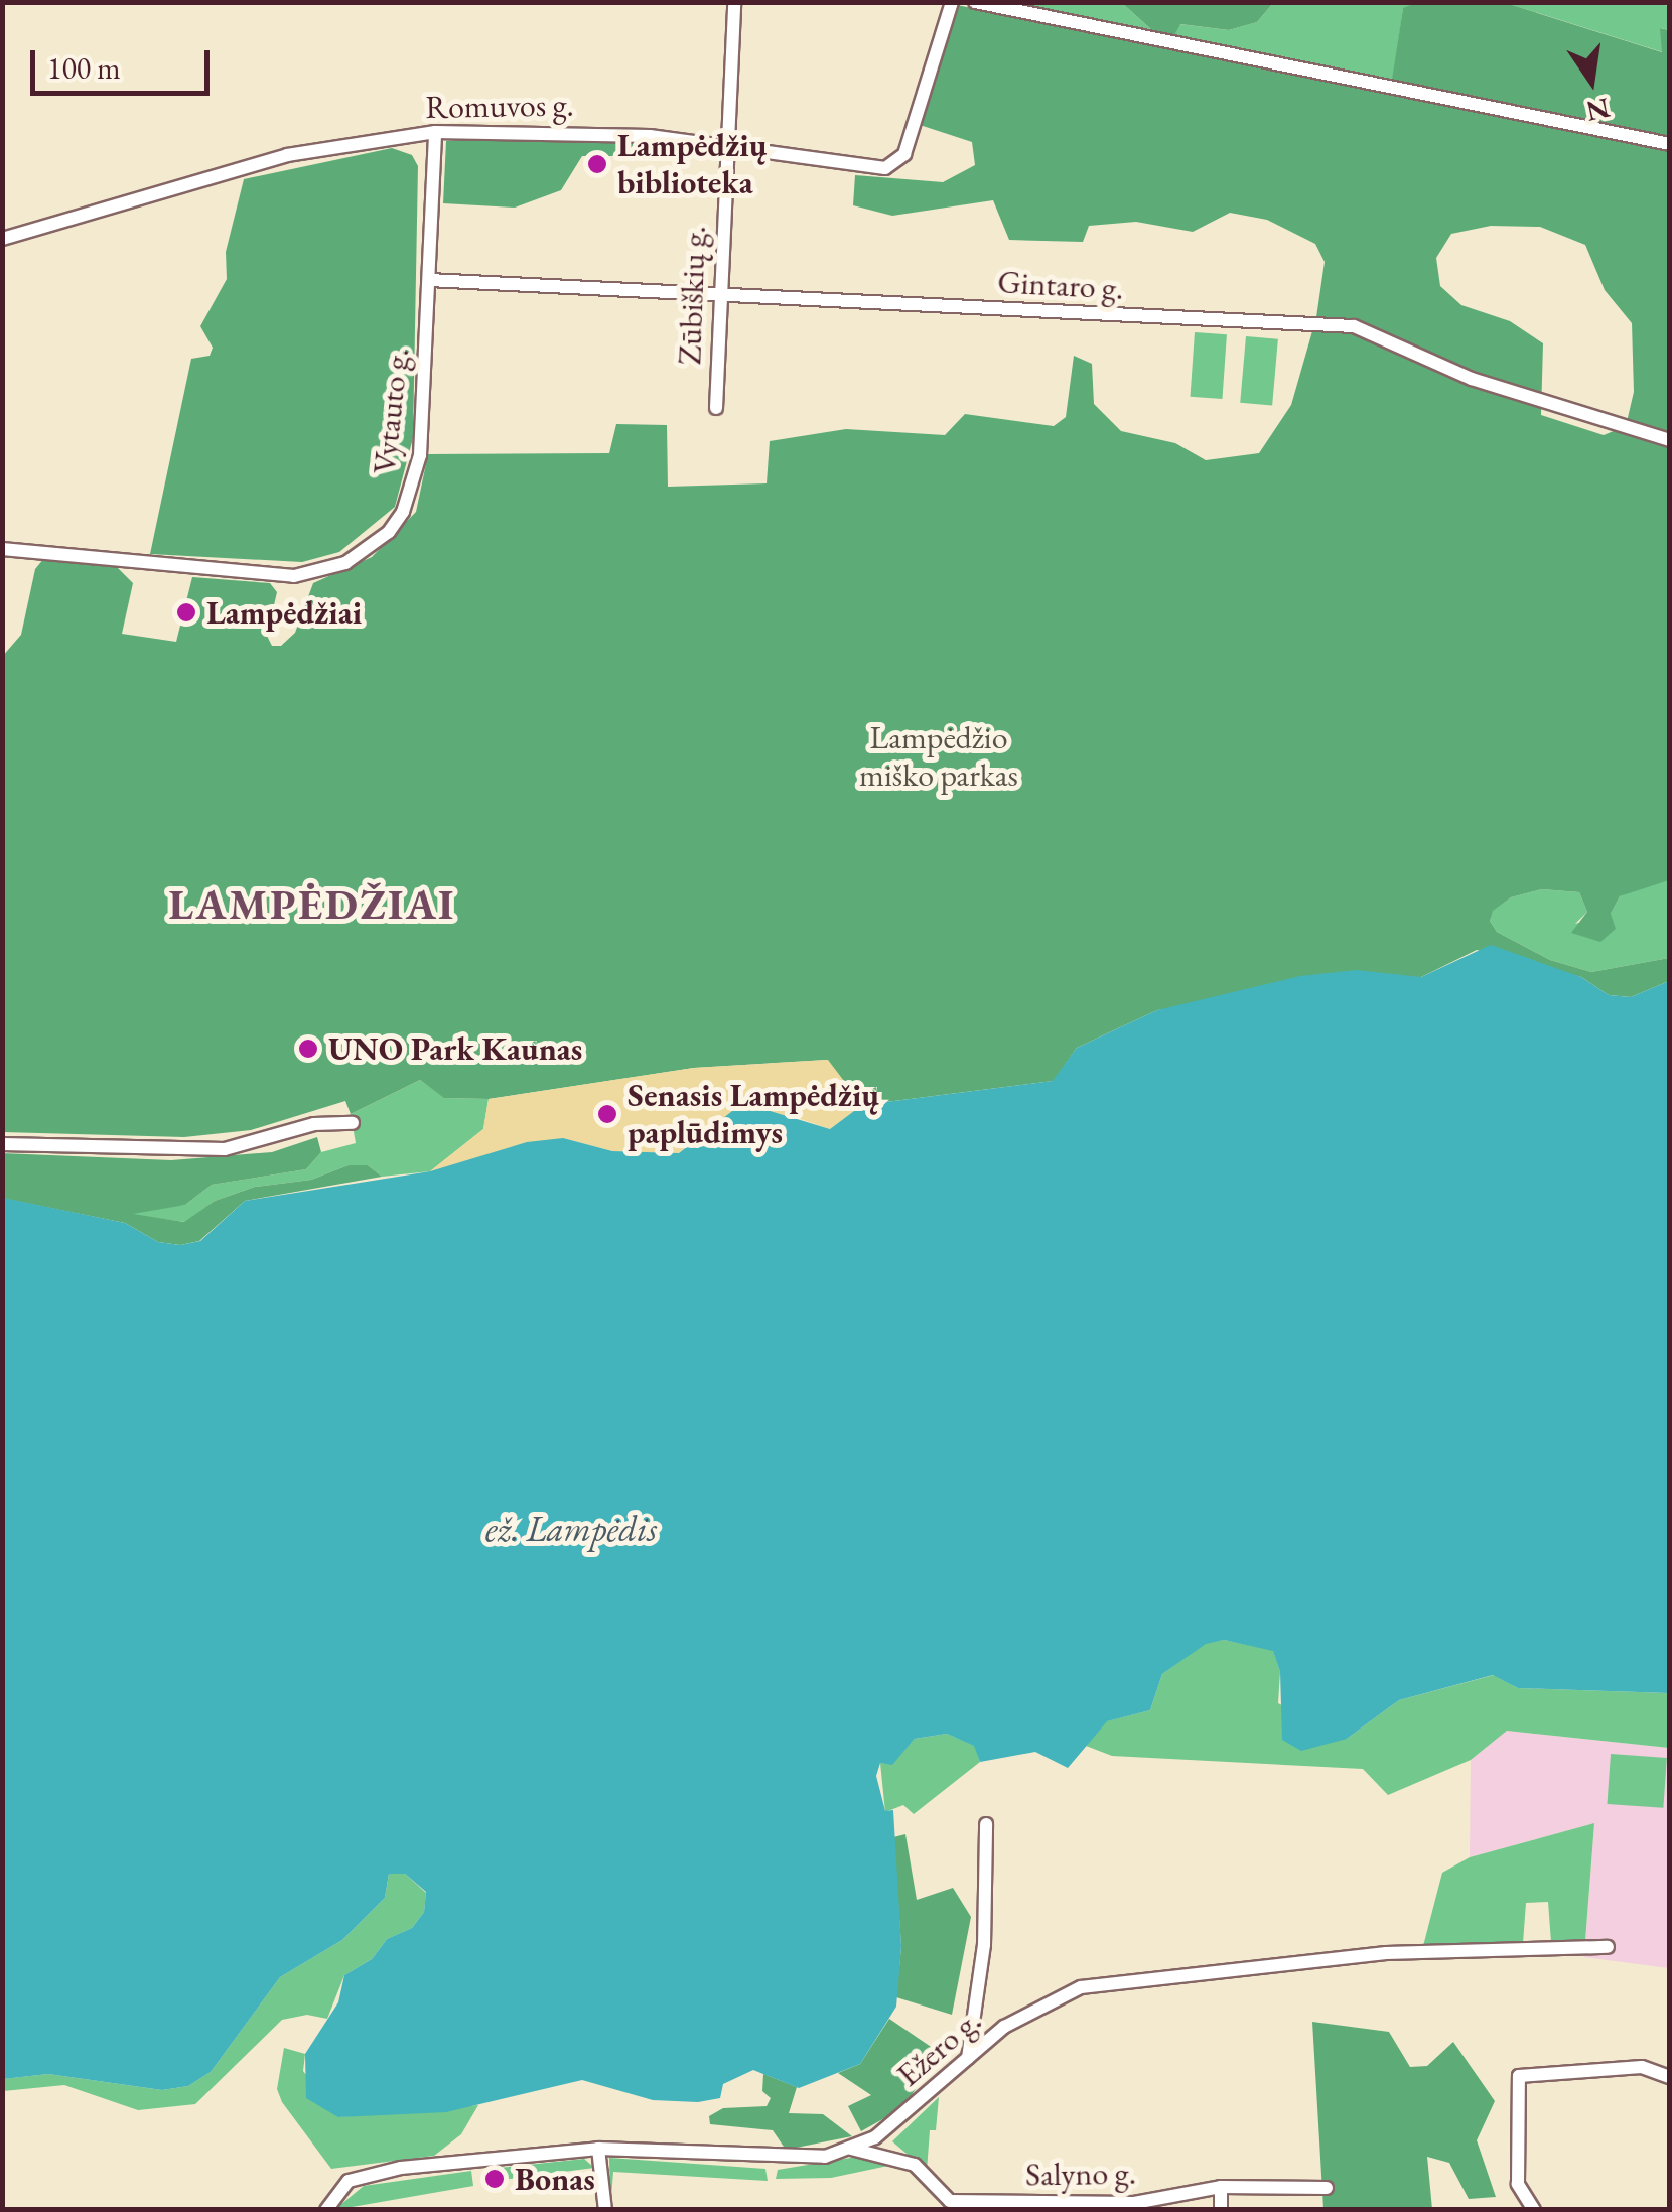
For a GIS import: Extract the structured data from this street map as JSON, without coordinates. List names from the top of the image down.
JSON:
{
  "streets": {
    "street": [
      "Romuvos g.",
      "Gintaro g.",
      "Zūbiškių g.",
      "Vytauto g.",
      "Ežero g.",
      "Salyno g."
    ]
  },
  "crossings": [
    ["Romuvos g.", "Zūbiškių g."],
    ["Romuvos g.", "Vytauto g."],
    ["Gintaro g.", "Zūbiškių g."],
    ["Gintaro g.", "Vytauto g."],
    ["Ežero g.", "Salyno g."]
  ],
  "districts": ["LAMPĖDŽIAI"],
  "water": ["ež. Lampėdis"],
  "parks": ["Lampėdžio miško parkas"],
  "places": [
    "Lampėdžių biblioteka",
    "Lampėdžiai",
    "UNO Park Kaunas",
    "Senasis Lampėdžių paplūdimys",
    "Bonas"
  ],
  "scale_bar": "100 m",
  "north": "bottom"
}
